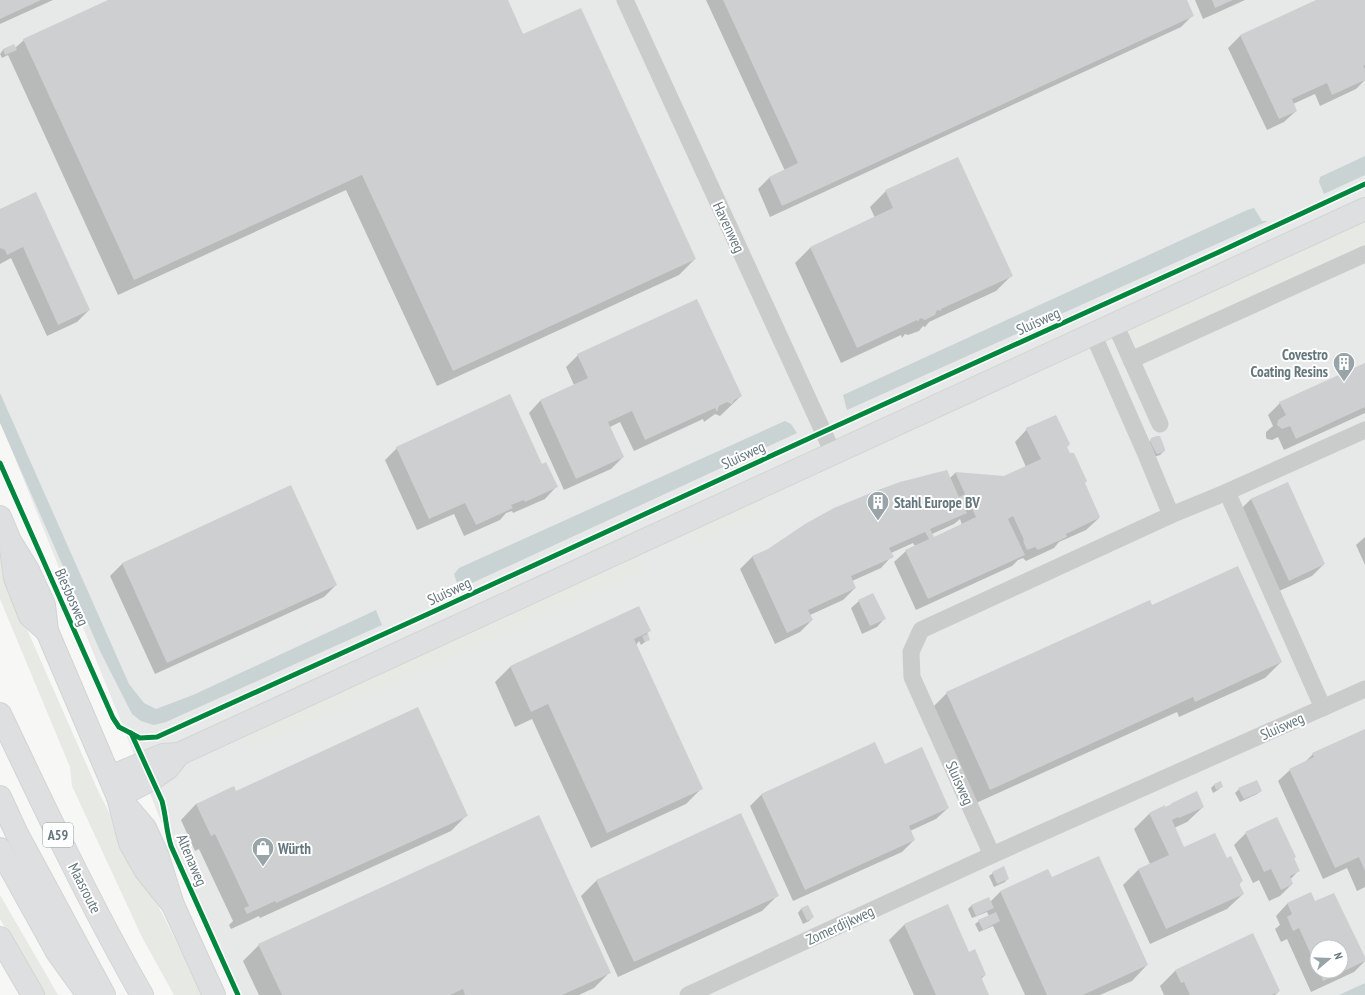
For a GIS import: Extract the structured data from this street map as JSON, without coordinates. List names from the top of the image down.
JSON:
{
  "streets": {
    "main road": [
      "Biesbosweg",
      "A59",
      "Altenaweg",
      "Maasroute"
    ],
    "street": ["Havenweg", "Sluisweg", "Zomerdijkweg"]
  },
  "crossings": [
    ["Sluisweg", "Zomerdijkweg"],
    ["Biesbosweg", "Altenaweg"]
  ],
  "places": {
    "building": ["Covestro Coating Resins", "Stahl Europe BV"],
    "shop": ["Würth"]
  },
  "north": "right"
}
